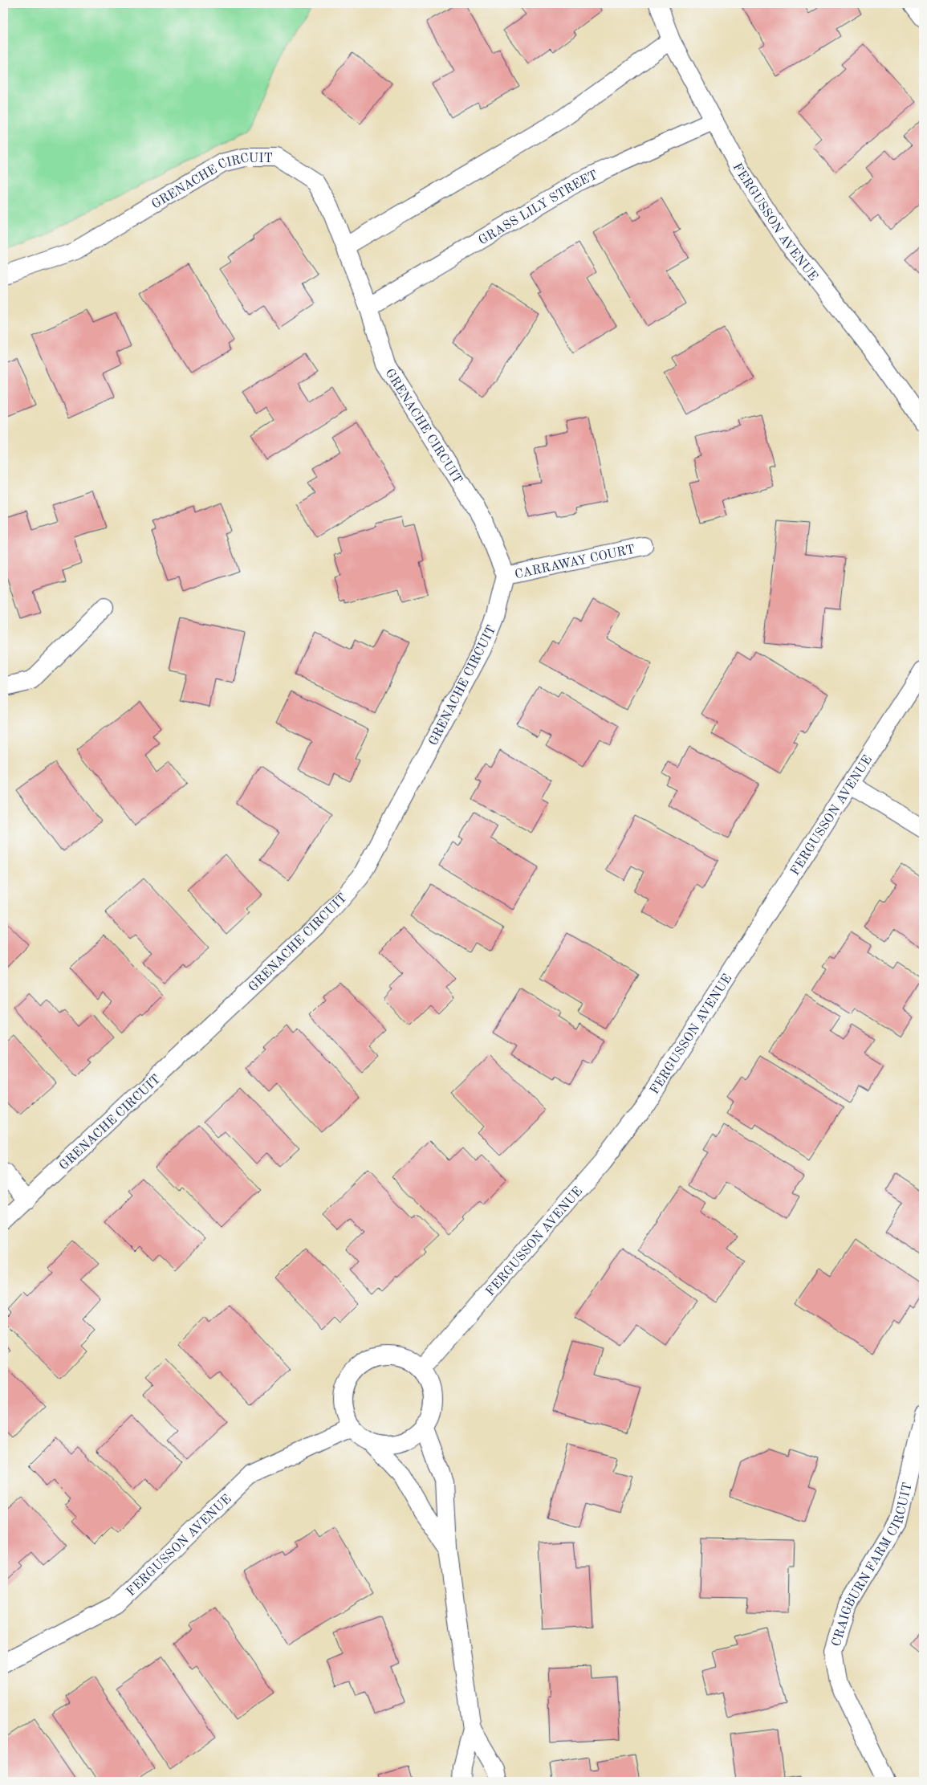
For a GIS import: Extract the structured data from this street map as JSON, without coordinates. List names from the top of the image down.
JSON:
{
  "streets": {
    "street": [
      "GRENACHE CIRCUIT",
      "GRASS LILY STREET",
      "FERGUSSON AVENUE",
      "CARRAWAY COURT",
      "CRAIGBURN FARM CIRCUIT"
    ]
  },
  "crossings": [
    ["GRENACHE CIRCUIT", "GRASS LILY STREET"],
    ["GRENACHE CIRCUIT", "CARRAWAY COURT"],
    ["GRASS LILY STREET", "FERGUSSON AVENUE"]
  ]
}
